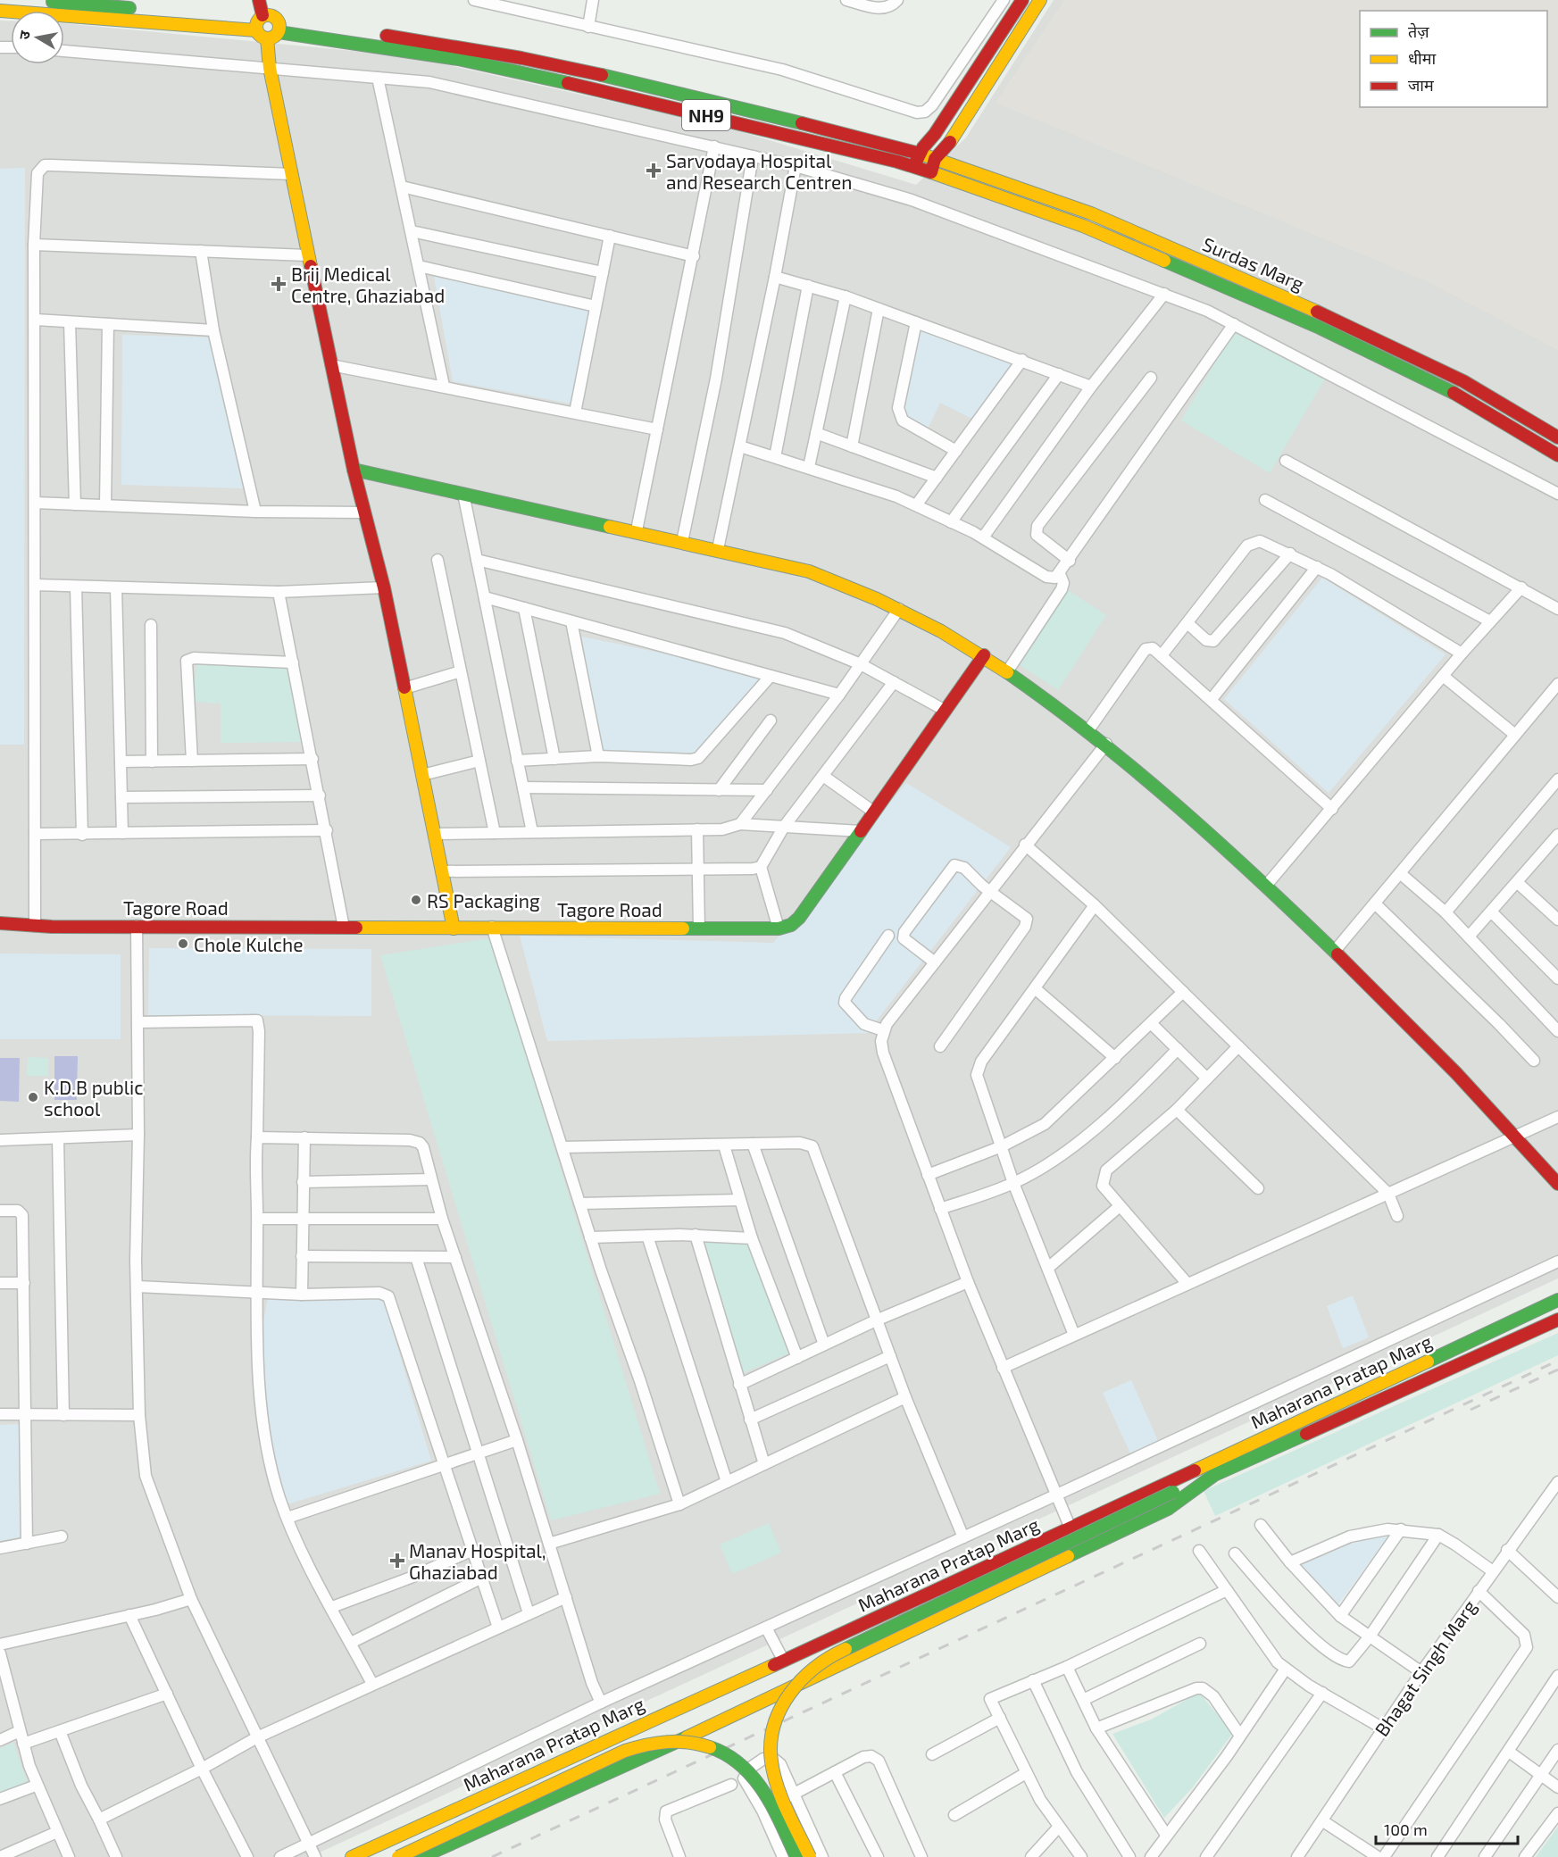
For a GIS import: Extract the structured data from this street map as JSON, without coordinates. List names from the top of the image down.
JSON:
{
  "streets": {
    "main road": [
      "NH9",
      "Surdas Marg",
      "Tagore Road",
      "Maharana Pratap Marg"
    ],
    "street": ["Bhagat Singh Marg"]
  },
  "crossings": [
    ["NH9", "Surdas Marg"]
  ],
  "places": {
    "health": ["Sarvodaya Hospital and Research Centren", "Brij Medical Centre, Ghaziabad", "Manav Hospital, Ghaziabad"],
    "other": ["RS Packaging", "Chole Kulche", "K.D.B public school"]
  },
  "legend": ["तेज़", "धीमा", "जाम"],
  "scale_bar": "100 m",
  "north": "left"
}
